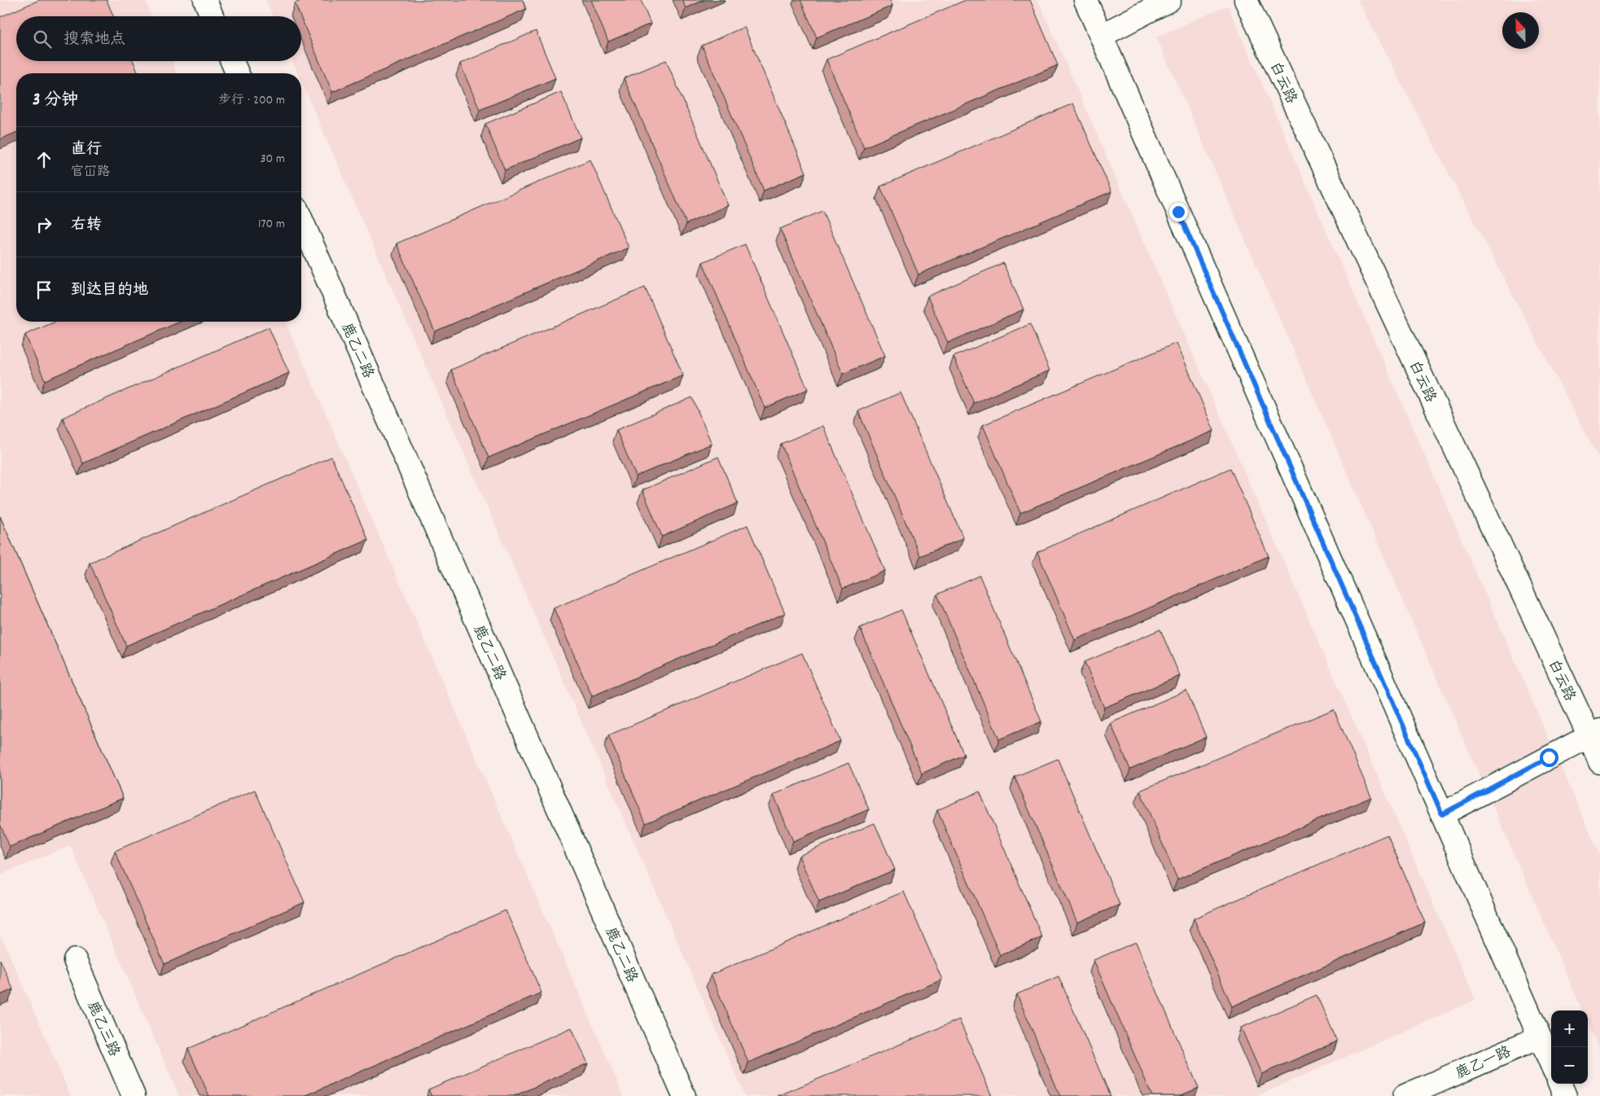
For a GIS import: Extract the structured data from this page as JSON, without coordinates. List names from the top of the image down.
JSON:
{
  "streets": {
    "street": [
      "白云路",
      "鹿乙二路",
      "鹿乙三路",
      "鹿乙一路"
    ]
  },
  "north": "top",
  "page": {
    "search": "搜索地点",
    "heading": ["3 分钟", "步行 · 200 m"],
    "list": [
      ["直行", "官冚路", "30 m"],
      ["右转", "170 m"],
      "到达目的地"
    ],
    "map_buttons": ["+", "−"]
  }
}
